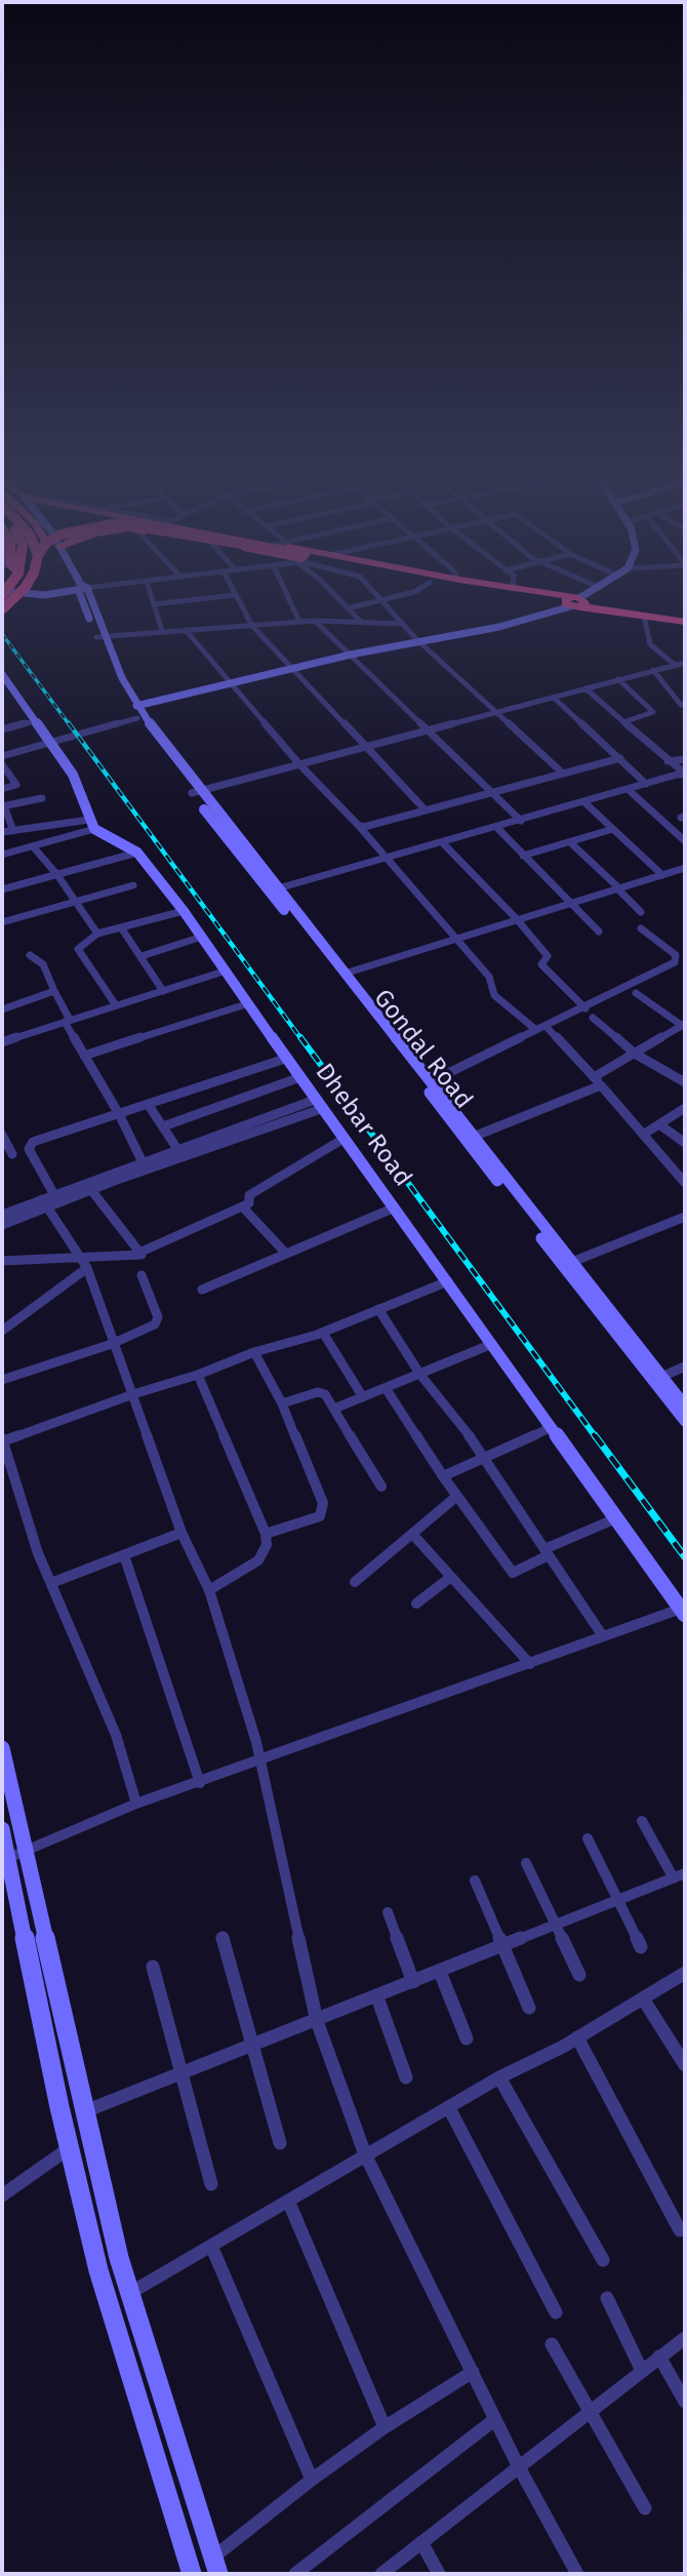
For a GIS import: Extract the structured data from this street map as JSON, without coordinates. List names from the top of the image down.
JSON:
{
  "streets": {
    "street": ["Gondal Road", "Dhebar Road"]
  }
}
